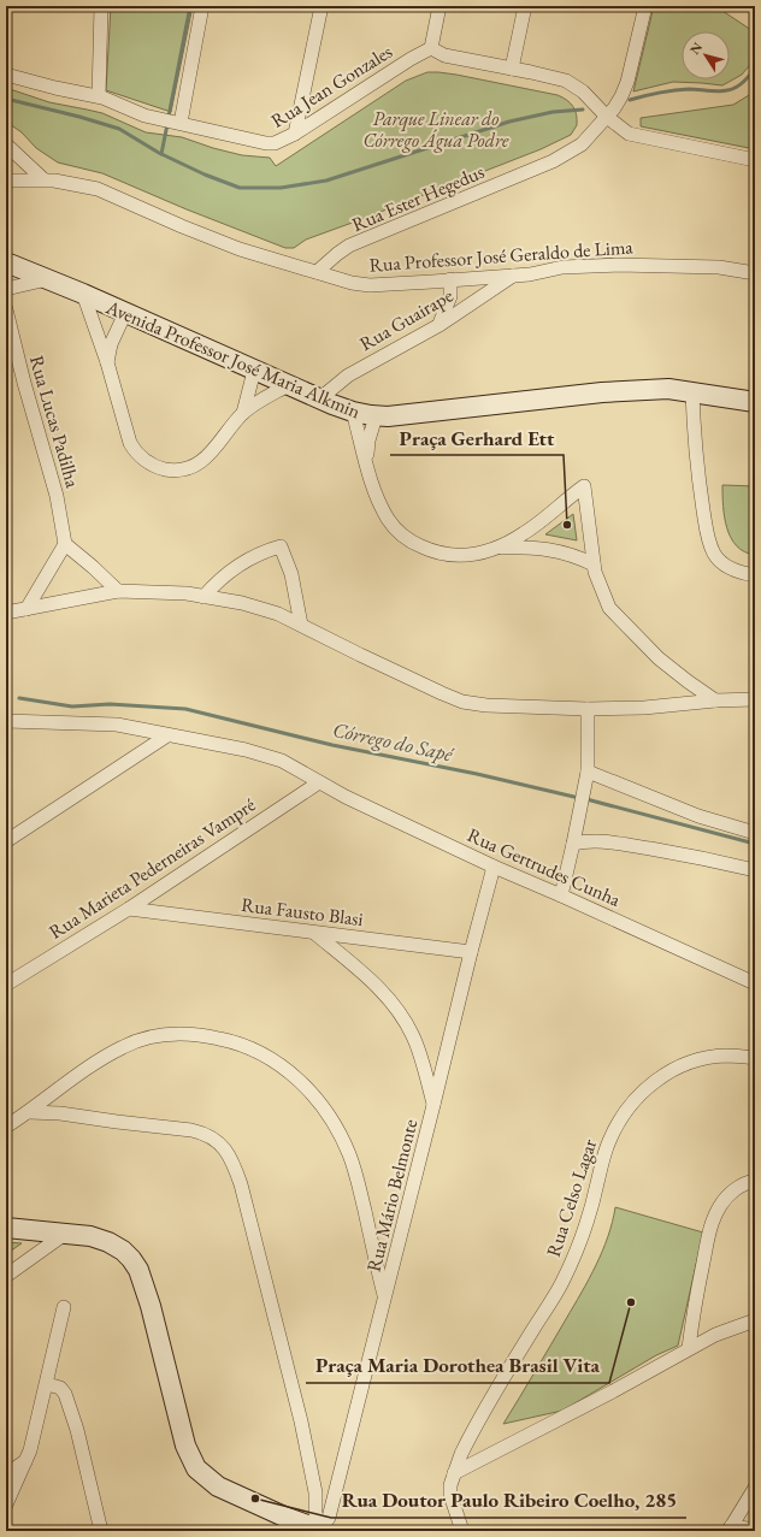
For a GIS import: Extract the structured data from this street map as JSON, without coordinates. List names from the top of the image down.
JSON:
{
  "streets": {
    "street": [
      "Rua Jean Gonzales",
      "Rua Ester Hegedus",
      "Rua Professor José Geraldo de Lima",
      "Rua Guairape",
      "Avenida Professor José Maria Alkmin",
      "Rua Lucas Padilha",
      "Rua Gertrudes Cunha",
      "Rua Marieta Pederneiras Vampré",
      "Rua Fausto Blasi",
      "Rua Mário Belmonte",
      "Rua Celso Lagar"
    ]
  },
  "crossings": [
    ["Rua Ester Hegedus", "Rua Professor José Geraldo de Lima"],
    ["Rua Professor José Geraldo de Lima", "Rua Guairape"],
    ["Rua Guairape", "Avenida Professor José Maria Alkmin"],
    ["Rua Gertrudes Cunha", "Rua Marieta Pederneiras Vampré"],
    ["Rua Gertrudes Cunha", "Rua Mário Belmonte"],
    ["Rua Marieta Pederneiras Vampré", "Rua Fausto Blasi"],
    ["Rua Fausto Blasi", "Rua Mário Belmonte"]
  ],
  "water": ["Córrego do Sapé"],
  "parks": ["Parque Linear do Córrego Água Podre"],
  "places": ["Praça Gerhard Ett", "Praça Maria Dorothea Brasil Vita", "Rua Doutor Paulo Ribeiro Coelho, 285"],
  "north": "top left"
}
